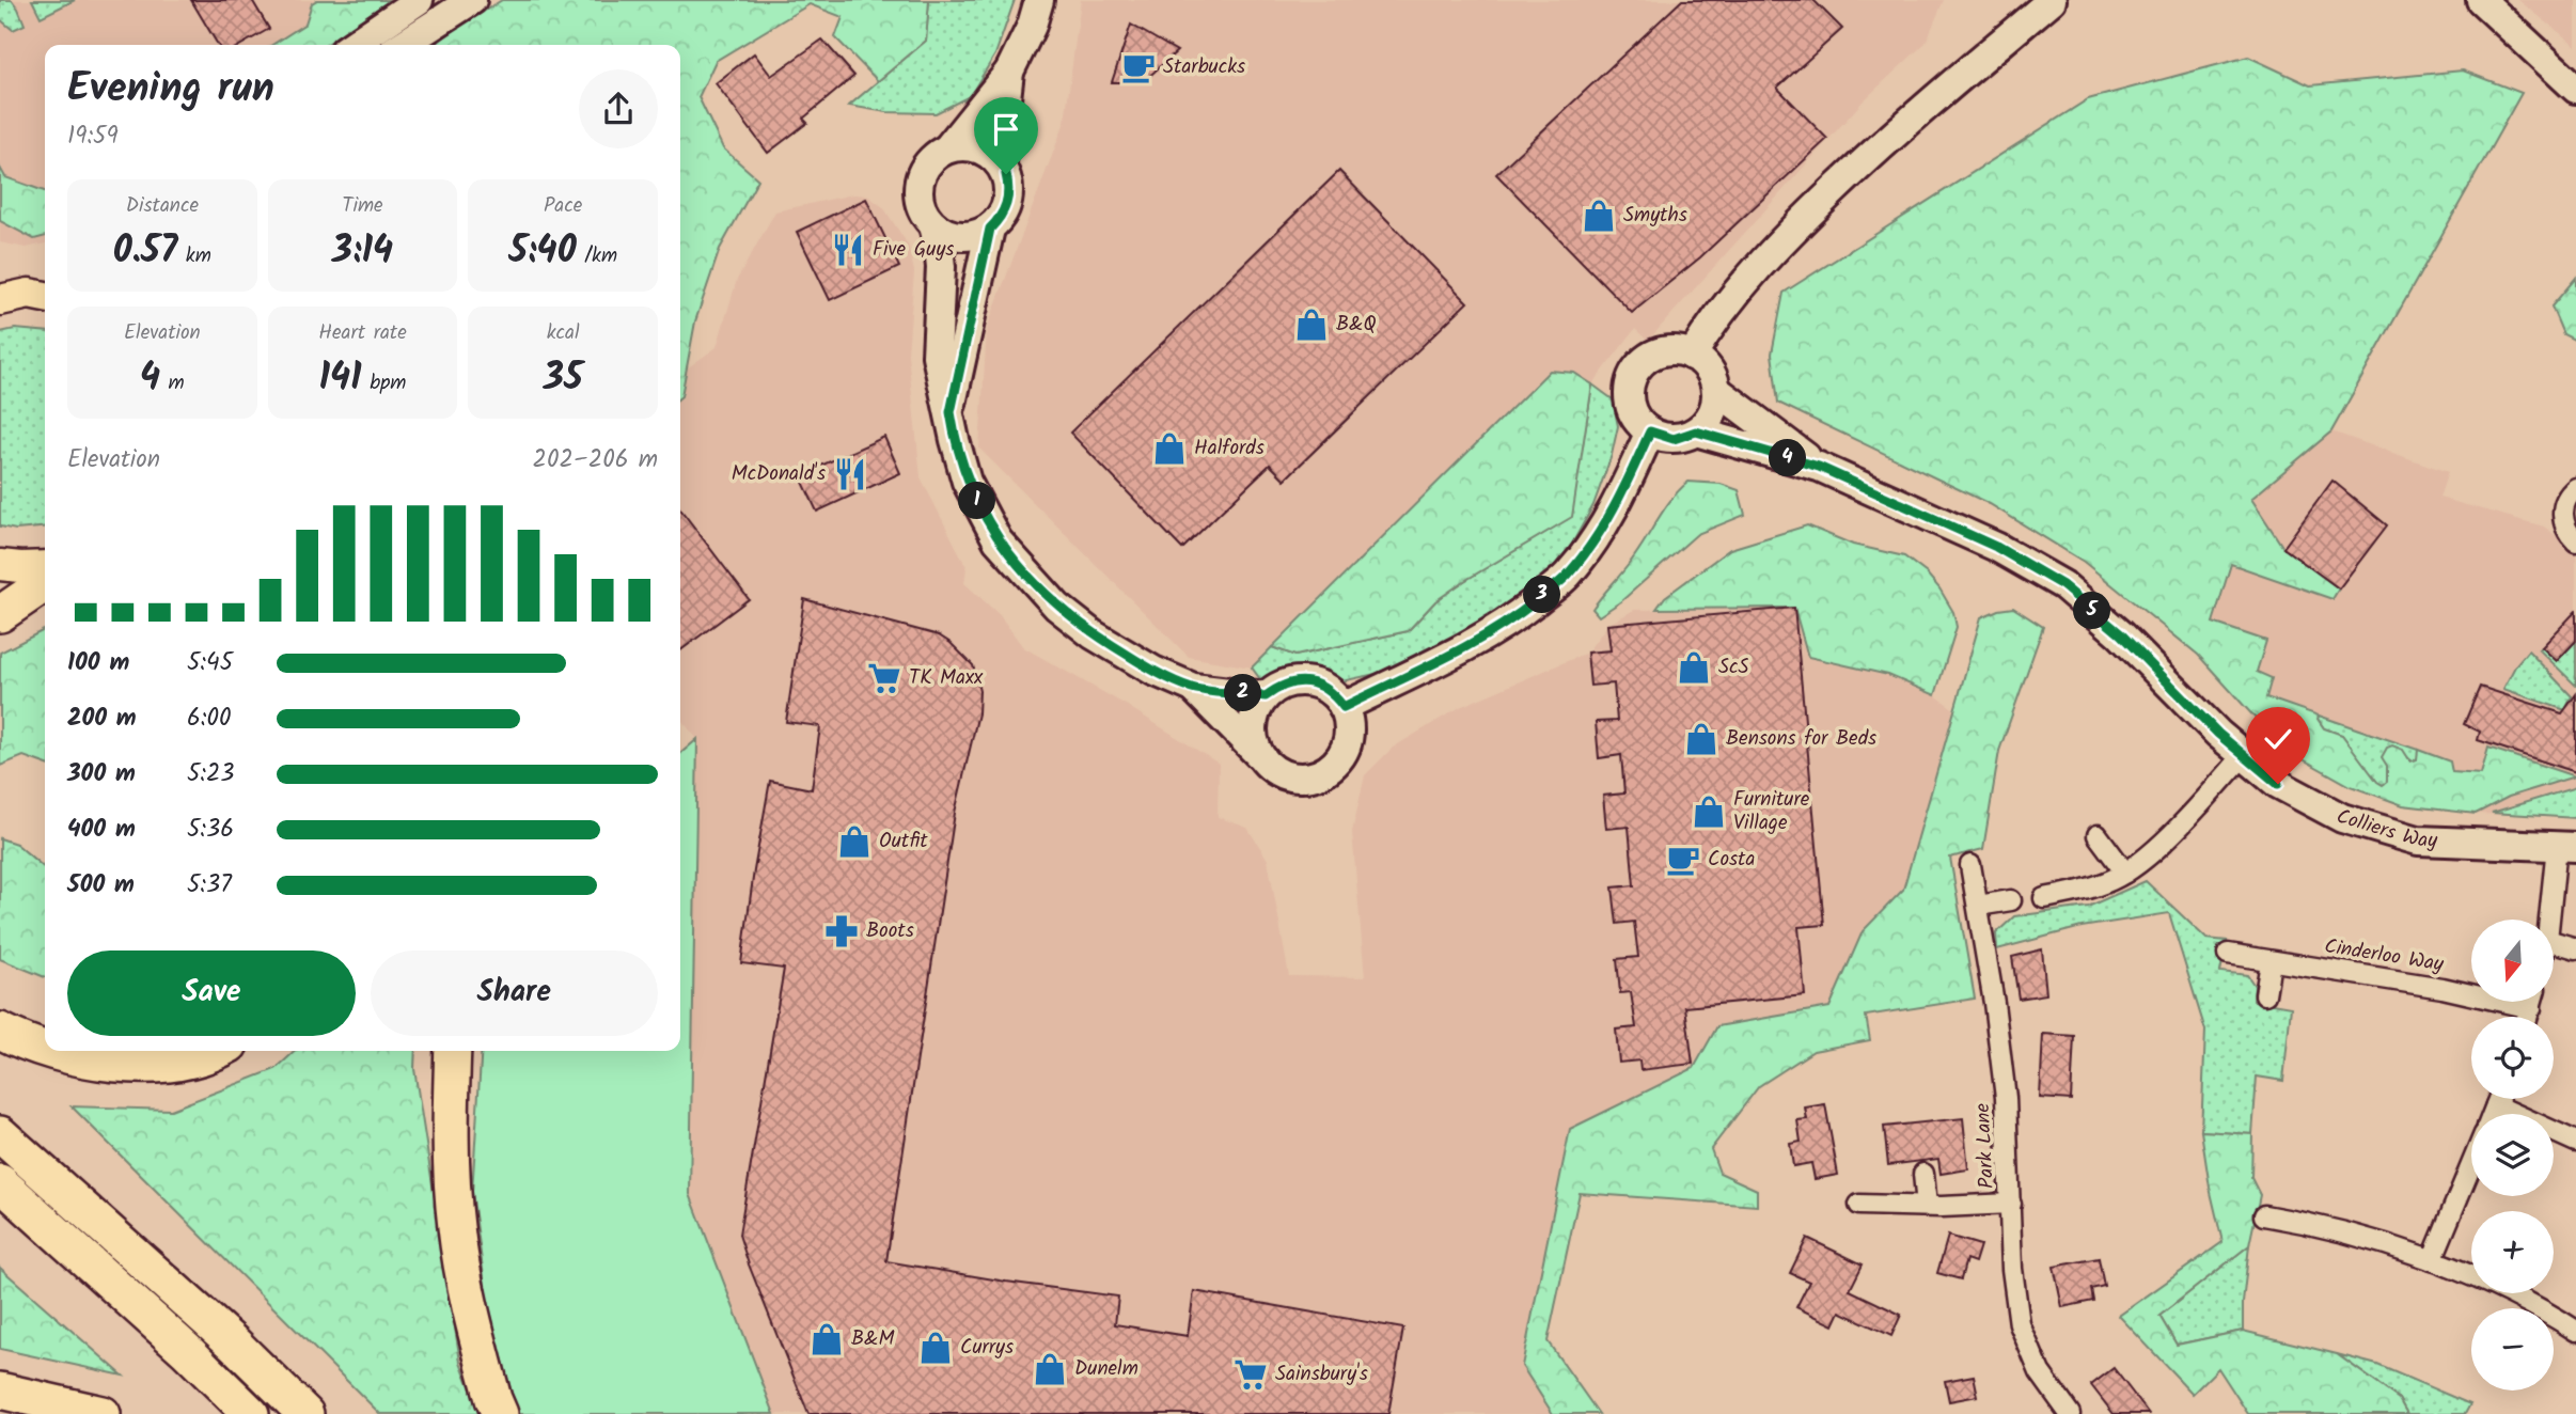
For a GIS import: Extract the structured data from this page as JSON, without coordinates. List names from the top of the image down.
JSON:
{
  "streets": {
    "street": ["Colliers Way", "Cinderloo Way", "Park Lane"]
  },
  "places": {
    "cafe": ["Starbucks", "Costa"],
    "shop": [
      "Smyths",
      "B&Q",
      "Halfords",
      "ScS",
      "Bensons for Beds",
      "Furniture Village",
      "Outfit",
      "B&M",
      "Currys",
      "Dunelm"
    ],
    "restaurant": ["Five Guys", "McDonald's"],
    "supermarket": ["TK Maxx", "Sainsbury's"],
    "pharmacy": ["Boots"]
  },
  "north": "bottom",
  "page": {
    "heading": ["Evening run", "19:59"],
    "stats": [
      ["Distance", "0.57 km"],
      ["Time", "3:14"],
      ["Pace", "5:40 /km"],
      ["Elevation", "4 m"],
      ["Heart rate", "141 bpm"],
      ["kcal", "35"]
    ],
    "chart": ["Elevation", "202–206 m"],
    "pins": [
      "4",
      "1",
      "3",
      "5",
      "2"
    ],
    "list": [
      {
        "name": "100 m",
        "note": "5:45"
      },
      {
        "name": "200 m",
        "note": "6:00"
      },
      {
        "name": "300 m",
        "note": "5:23"
      },
      {
        "name": "400 m",
        "note": "5:36"
      },
      {
        "name": "500 m",
        "note": "5:37"
      }
    ],
    "map_buttons": ["+", "−"],
    "buttons": ["Save", "Share"]
  }
}
